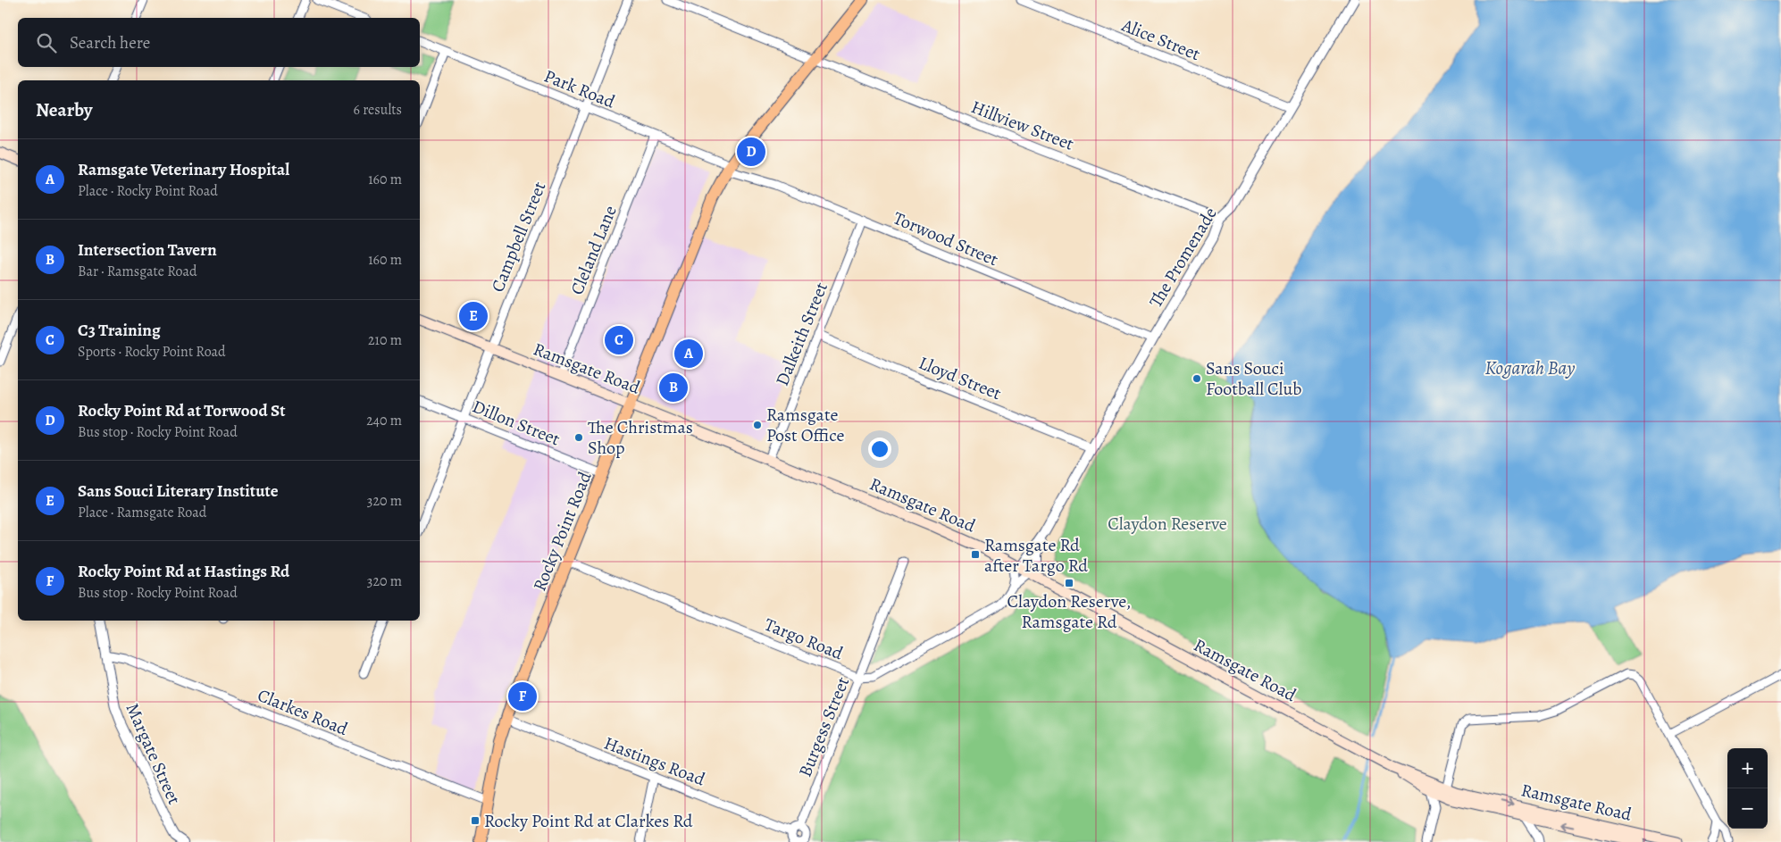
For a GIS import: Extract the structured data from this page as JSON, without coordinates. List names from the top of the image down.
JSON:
{
  "streets": {
    "main road": ["Ramsgate Road", "Rocky Point Road"],
    "street": [
      "Alice Street",
      "Park Road",
      "Hillview Street",
      "Campbell Street",
      "Torwood Street",
      "Cleland Lane",
      "The Promenade",
      "Dalkeith Street",
      "Lloyd Street",
      "Dillon Street",
      "Targo Road",
      "Clarkes Road",
      "Burgess Street",
      "Margate Street",
      "Hastings Road"
    ]
  },
  "crossings": [
    ["Alice Street", "The Promenade"],
    ["Park Road", "Campbell Street"],
    ["Park Road", "Torwood Street"],
    ["Park Road", "Cleland Lane"],
    ["Park Road", "Rocky Point Road"],
    ["Hillview Street", "The Promenade"],
    ["Hillview Street", "Rocky Point Road"],
    ["Campbell Street", "Ramsgate Road"],
    ["Campbell Street", "Dillon Street"],
    ["Torwood Street", "The Promenade"],
    ["Torwood Street", "Dalkeith Street"],
    ["Torwood Street", "Rocky Point Road"],
    ["Cleland Lane", "Ramsgate Road"],
    ["The Promenade", "Ramsgate Road"],
    ["The Promenade", "Lloyd Street"],
    ["The Promenade", "Targo Road"],
    ["Dalkeith Street", "Ramsgate Road"],
    ["Dalkeith Street", "Lloyd Street"],
    ["Ramsgate Road", "Rocky Point Road"],
    ["Ramsgate Road", "Targo Road"],
    ["Dillon Street", "Rocky Point Road"],
    ["Rocky Point Road", "Targo Road"],
    ["Rocky Point Road", "Clarkes Road"],
    ["Rocky Point Road", "Hastings Road"],
    ["Targo Road", "Burgess Street"],
    ["Clarkes Road", "Margate Street"],
    ["Burgess Street", "Hastings Road"]
  ],
  "water": ["Kogarah Bay"],
  "parks": ["Claydon Reserve"],
  "places": {
    "other": ["Sans Souci Football Club", "Ramsgate Post Office", "The Christmas Shop"],
    "transit": ["Ramsgate Rd after Targo Rd", "Claydon Reserve, Ramsgate Rd", "Rocky Point Rd at Clarkes Rd"]
  },
  "page": {
    "search": "Search here",
    "heading": ["Nearby", "6 results"],
    "pins": [
      "D",
      "E",
      "C",
      "A",
      "B",
      "F"
    ],
    "list": [
      {
        "mark": "A",
        "name": "Ramsgate Veterinary Hospital",
        "note": "Place · Rocky Point Road",
        "value": "160 m"
      },
      {
        "mark": "B",
        "name": "Intersection Tavern",
        "note": "Bar · Ramsgate Road",
        "value": "160 m"
      },
      {
        "mark": "C",
        "name": "C3 Training",
        "note": "Sports · Rocky Point Road",
        "value": "210 m"
      },
      {
        "mark": "D",
        "name": "Rocky Point Rd at Torwood St",
        "note": "Bus stop · Rocky Point Road",
        "value": "240 m"
      },
      {
        "mark": "E",
        "name": "Sans Souci Literary Institute",
        "note": "Place · Ramsgate Road",
        "value": "320 m"
      },
      {
        "mark": "F",
        "name": "Rocky Point Rd at Hastings Rd",
        "note": "Bus stop · Rocky Point Road",
        "value": "320 m"
      }
    ],
    "map_buttons": ["+", "−"]
  }
}
